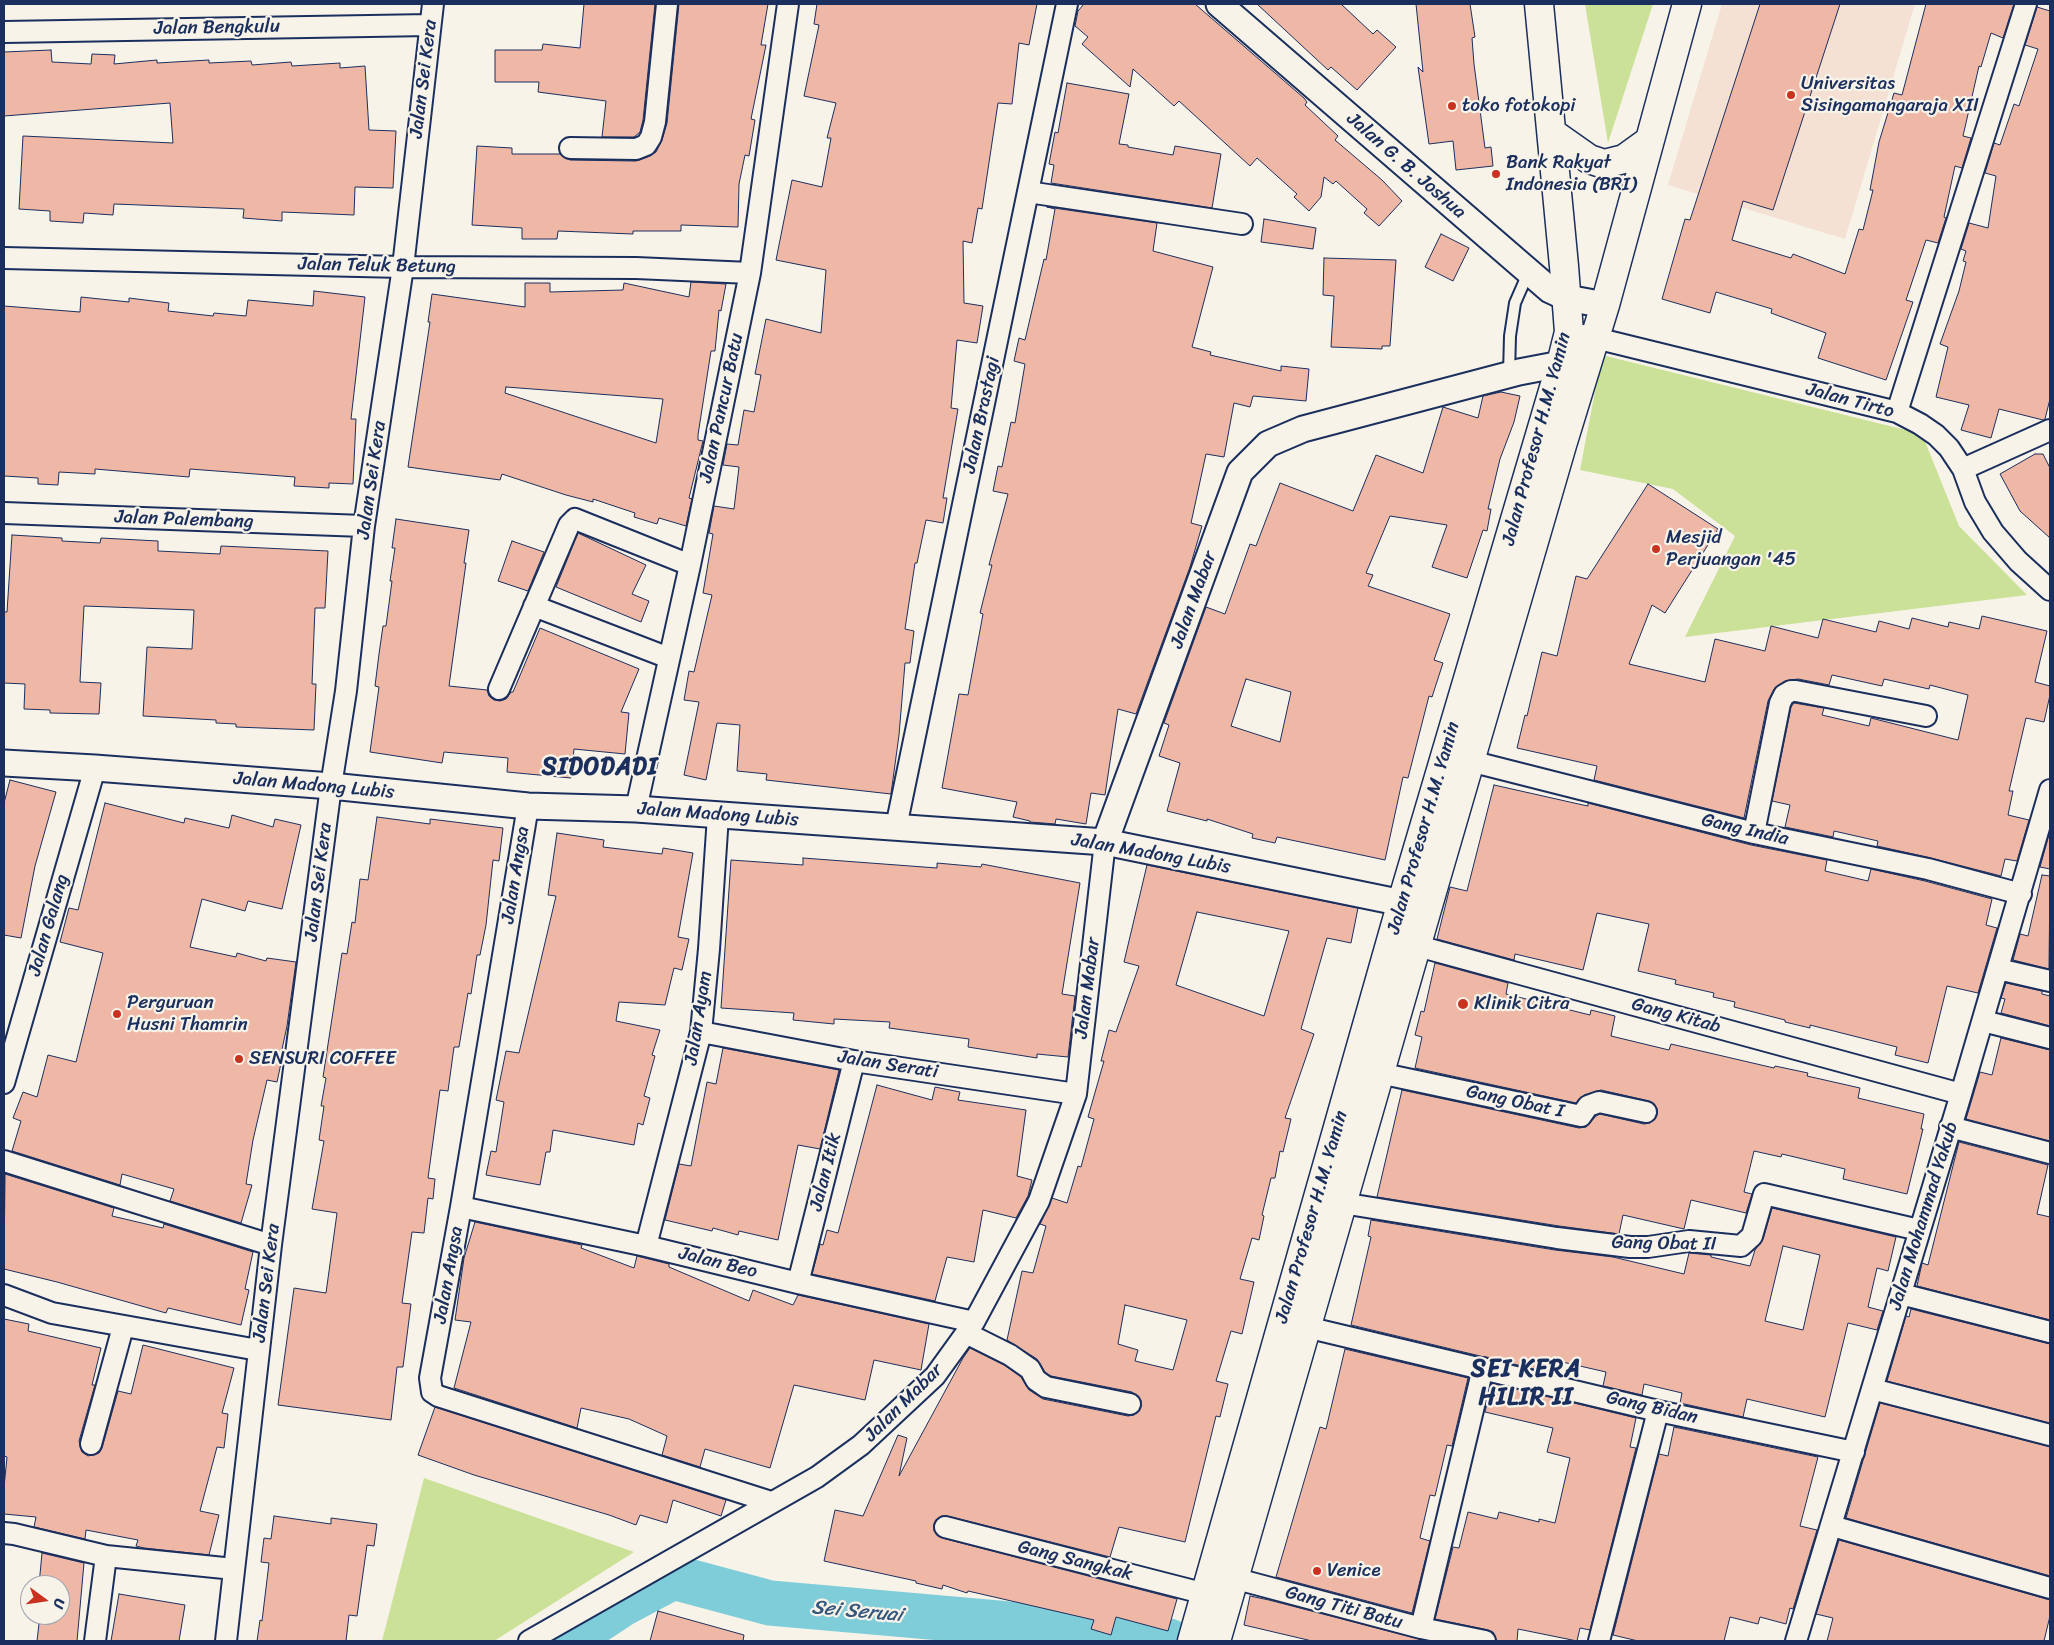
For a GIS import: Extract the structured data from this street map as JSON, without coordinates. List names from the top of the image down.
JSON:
{
  "streets": {
    "main road": ["Jalan Profesor H.M. Yamin"],
    "street": [
      "Jalan Bengkulu",
      "Jalan Sei Kera",
      "Jalan G. B. Joshua",
      "Jalan Teluk Betung",
      "Jalan Tirto",
      "Jalan Pancur Batu",
      "Jalan Brastagi",
      "Jalan Palembang",
      "Jalan Mabar",
      "Jalan Madong Lubis",
      "Gang India",
      "Jalan Angsa",
      "Jalan Galang",
      "Gang Kitab",
      "Jalan Ayam",
      "Jalan Serati",
      "Gang Obat I",
      "Jalan Itik",
      "Jalan Mohammad Yakub",
      "Gang Obat II",
      "Jalan Beo",
      "Gang Bidan",
      "Gang Sangkak",
      "Gang Titi Batu"
    ]
  },
  "crossings": [
    ["Jalan Bengkulu", "Jalan Sei Kera"],
    ["Jalan Sei Kera", "Jalan Teluk Betung"],
    ["Jalan Sei Kera", "Jalan Palembang"],
    ["Jalan Sei Kera", "Jalan Madong Lubis"],
    ["Jalan G. B. Joshua", "Jalan Profesor H.M. Yamin"],
    ["Jalan Teluk Betung", "Jalan Pancur Batu"],
    ["Jalan Tirto", "Jalan Profesor H.M. Yamin"],
    ["Jalan Pancur Batu", "Jalan Madong Lubis"],
    ["Jalan Brastagi", "Jalan Madong Lubis"],
    ["Jalan Profesor H.M. Yamin", "Jalan Mabar"],
    ["Jalan Profesor H.M. Yamin", "Jalan Madong Lubis"],
    ["Jalan Profesor H.M. Yamin", "Gang India"],
    ["Jalan Profesor H.M. Yamin", "Gang Kitab"],
    ["Jalan Profesor H.M. Yamin", "Gang Obat I"],
    ["Jalan Profesor H.M. Yamin", "Gang Obat II"],
    ["Jalan Profesor H.M. Yamin", "Gang Bidan"],
    ["Jalan Profesor H.M. Yamin", "Gang Sangkak"],
    ["Jalan Profesor H.M. Yamin", "Gang Titi Batu"],
    ["Jalan Mabar", "Jalan Madong Lubis"],
    ["Jalan Mabar", "Jalan Angsa"],
    ["Jalan Mabar", "Jalan Serati"],
    ["Jalan Mabar", "Jalan Beo"],
    ["Jalan Madong Lubis", "Jalan Angsa"],
    ["Jalan Madong Lubis", "Jalan Galang"],
    ["Jalan Madong Lubis", "Jalan Ayam"],
    ["Gang India", "Jalan Mohammad Yakub"],
    ["Jalan Angsa", "Jalan Beo"],
    ["Gang Kitab", "Jalan Mohammad Yakub"],
    ["Jalan Ayam", "Jalan Serati"],
    ["Jalan Ayam", "Jalan Beo"],
    ["Jalan Serati", "Jalan Itik"],
    ["Jalan Itik", "Jalan Beo"],
    ["Jalan Mohammad Yakub", "Gang Obat II"],
    ["Jalan Mohammad Yakub", "Gang Bidan"]
  ],
  "districts": ["SIDODADI", "SEI KERA HILIR II"],
  "water": ["Sei Seruai"],
  "places": [
    "Universitas Sisingamangaraja XII",
    "toko fotokopi",
    "Bank Rakyat Indonesia (BRI)",
    "Mesjid Perjuangan '45",
    "Klinik Citra",
    "Perguruan Husni Thamrin",
    "SENSURI COFFEE",
    "Venice"
  ],
  "north": "right"
}
